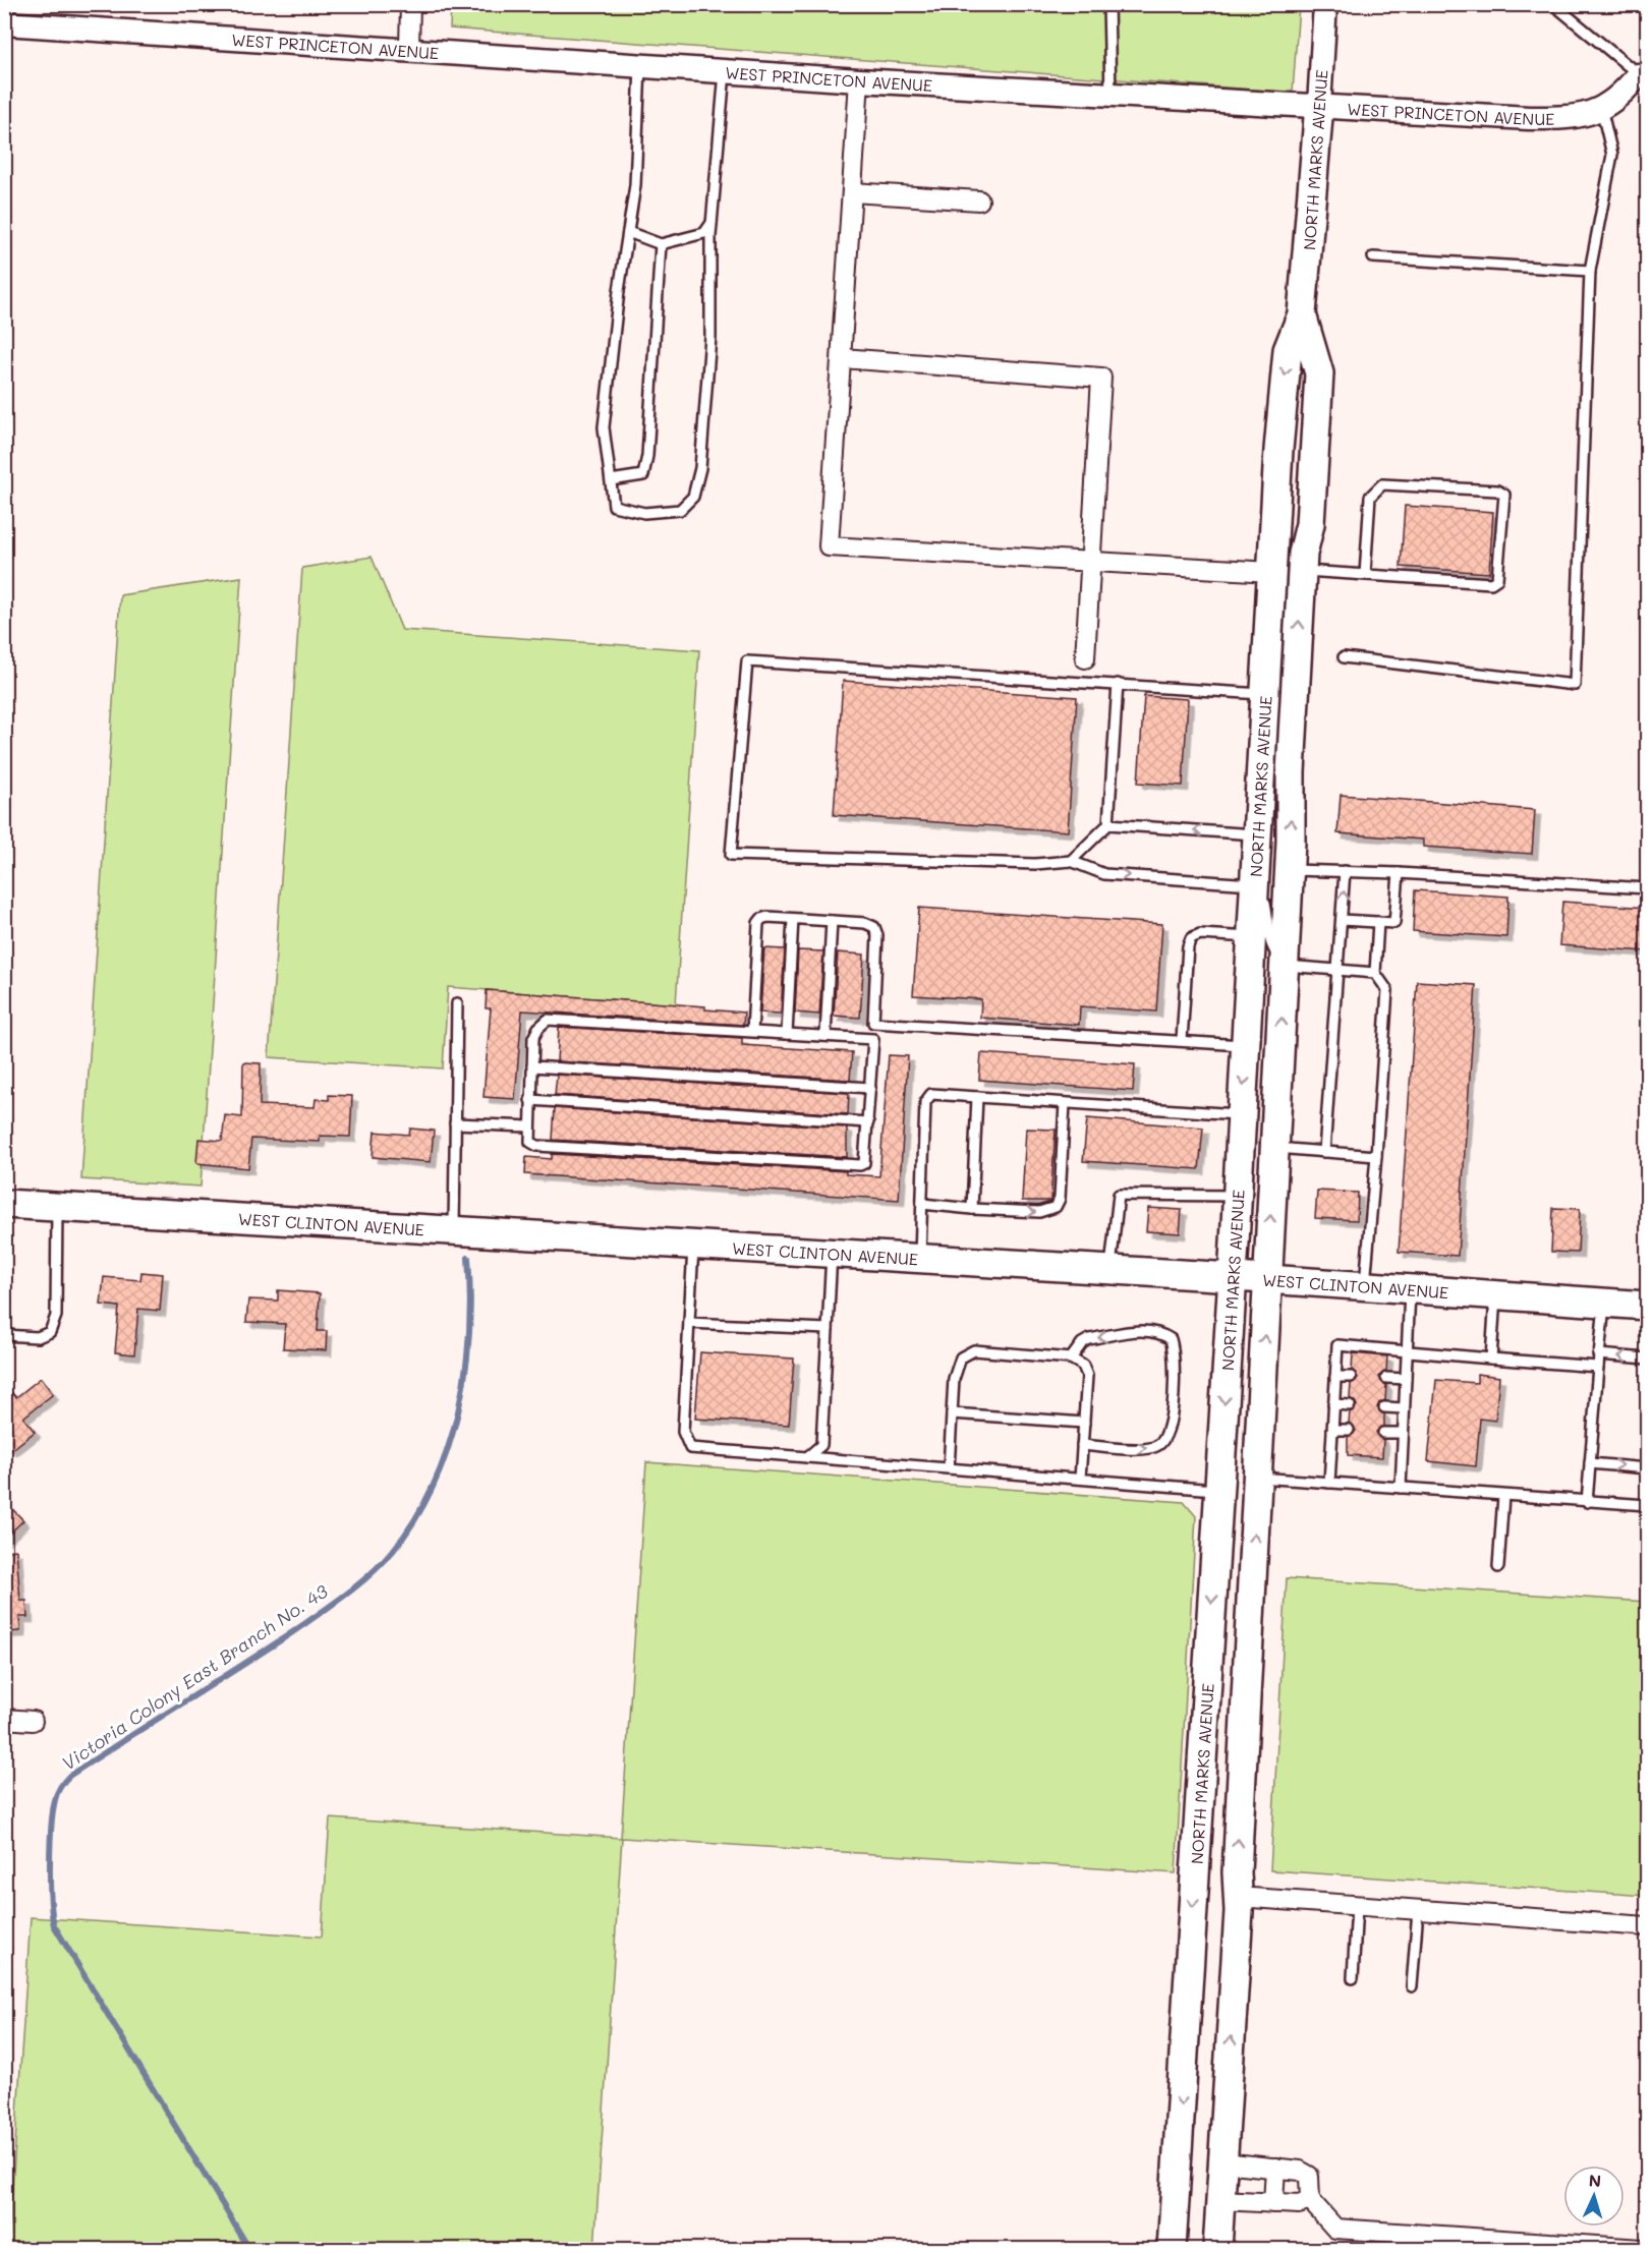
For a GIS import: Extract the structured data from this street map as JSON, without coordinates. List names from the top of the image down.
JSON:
{
  "streets": {
    "main road": ["NORTH MARKS AVENUE", "WEST CLINTON AVENUE"],
    "street": ["WEST PRINCETON AVENUE"]
  },
  "crossings": [
    ["WEST PRINCETON AVENUE", "NORTH MARKS AVENUE"],
    ["NORTH MARKS AVENUE", "WEST CLINTON AVENUE"]
  ],
  "water": ["Victoria Colony East Branch No. 43"],
  "north": "top"
}
